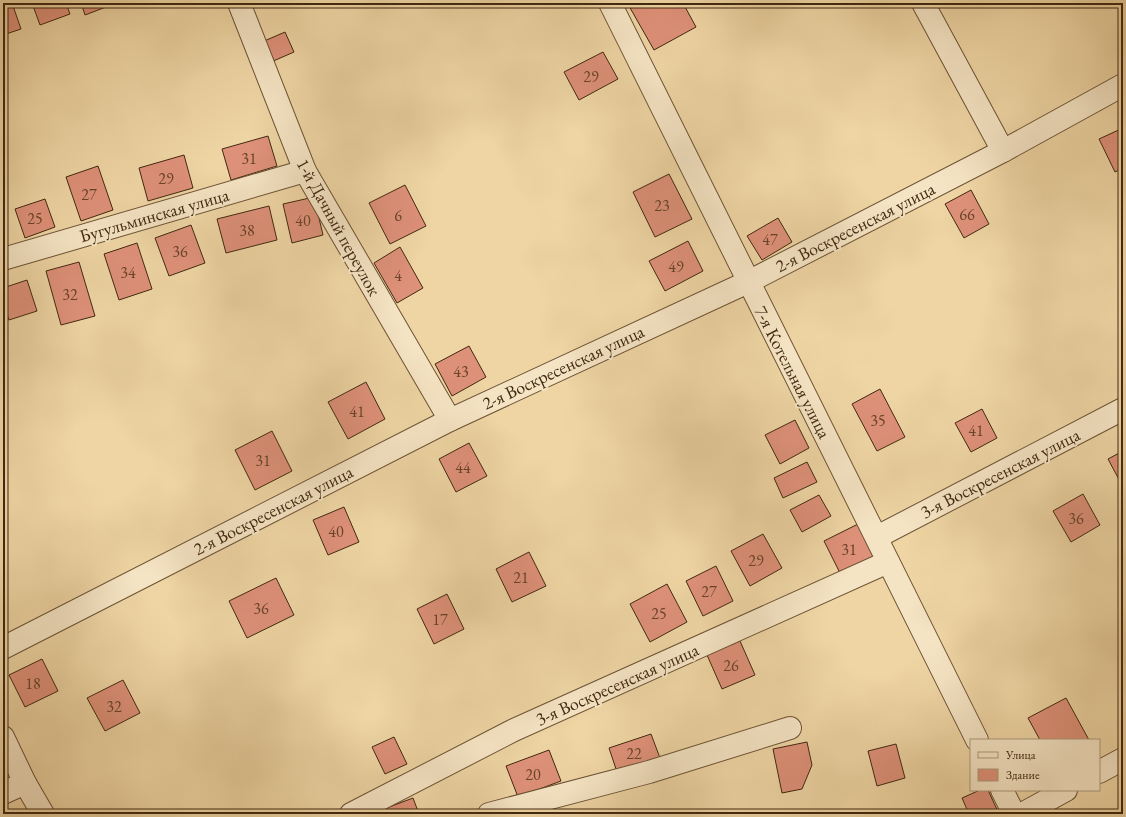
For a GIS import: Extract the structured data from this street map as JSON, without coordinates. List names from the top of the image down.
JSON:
{
  "streets": {
    "street": [
      "Бугульминская улица",
      "1-й Дачный переулок",
      "2-я Воскресенская улица",
      "7-я Котельная улица",
      "3-я Воскресенская улица"
    ]
  },
  "crossings": [
    ["Бугульминская улица", "1-й Дачный переулок"],
    ["1-й Дачный переулок", "2-я Воскресенская улица"],
    ["2-я Воскресенская улица", "7-я Котельная улица"],
    ["7-я Котельная улица", "3-я Воскресенская улица"]
  ],
  "house_numbers": [
    "29",
    "31",
    "29",
    "27",
    "23",
    "66",
    "6",
    "25",
    "40",
    "38",
    "47",
    "36",
    "49",
    "34",
    "4",
    "32",
    "43",
    "41",
    "35",
    "41",
    "31",
    "44",
    "36",
    "40",
    "31",
    "29",
    "21",
    "27",
    "36",
    "25",
    "17",
    "26",
    "18",
    "32",
    "22",
    "20"
  ],
  "legend": ["Улица", "Здание"]
}
